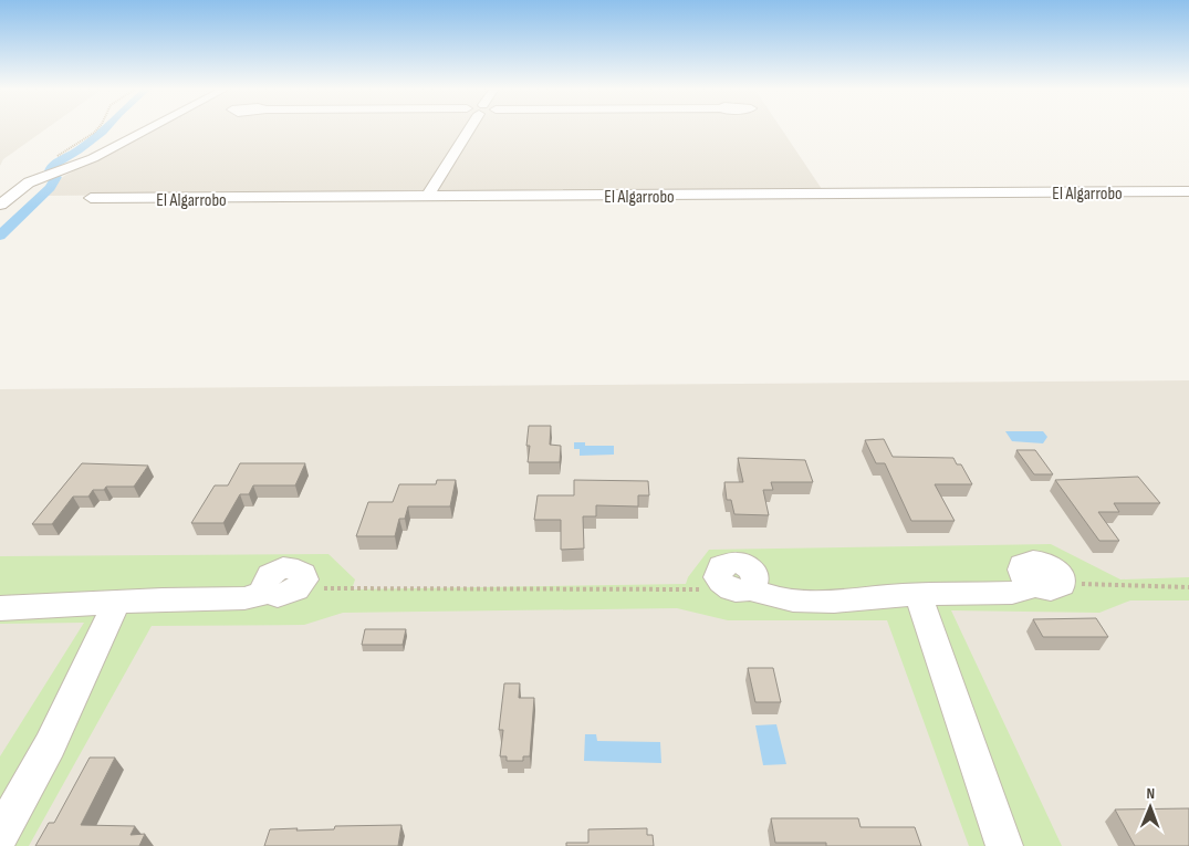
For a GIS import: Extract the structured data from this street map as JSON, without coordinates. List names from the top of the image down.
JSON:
{
  "streets": {
    "street": ["El Algarrobo"]
  },
  "north": "top"
}
